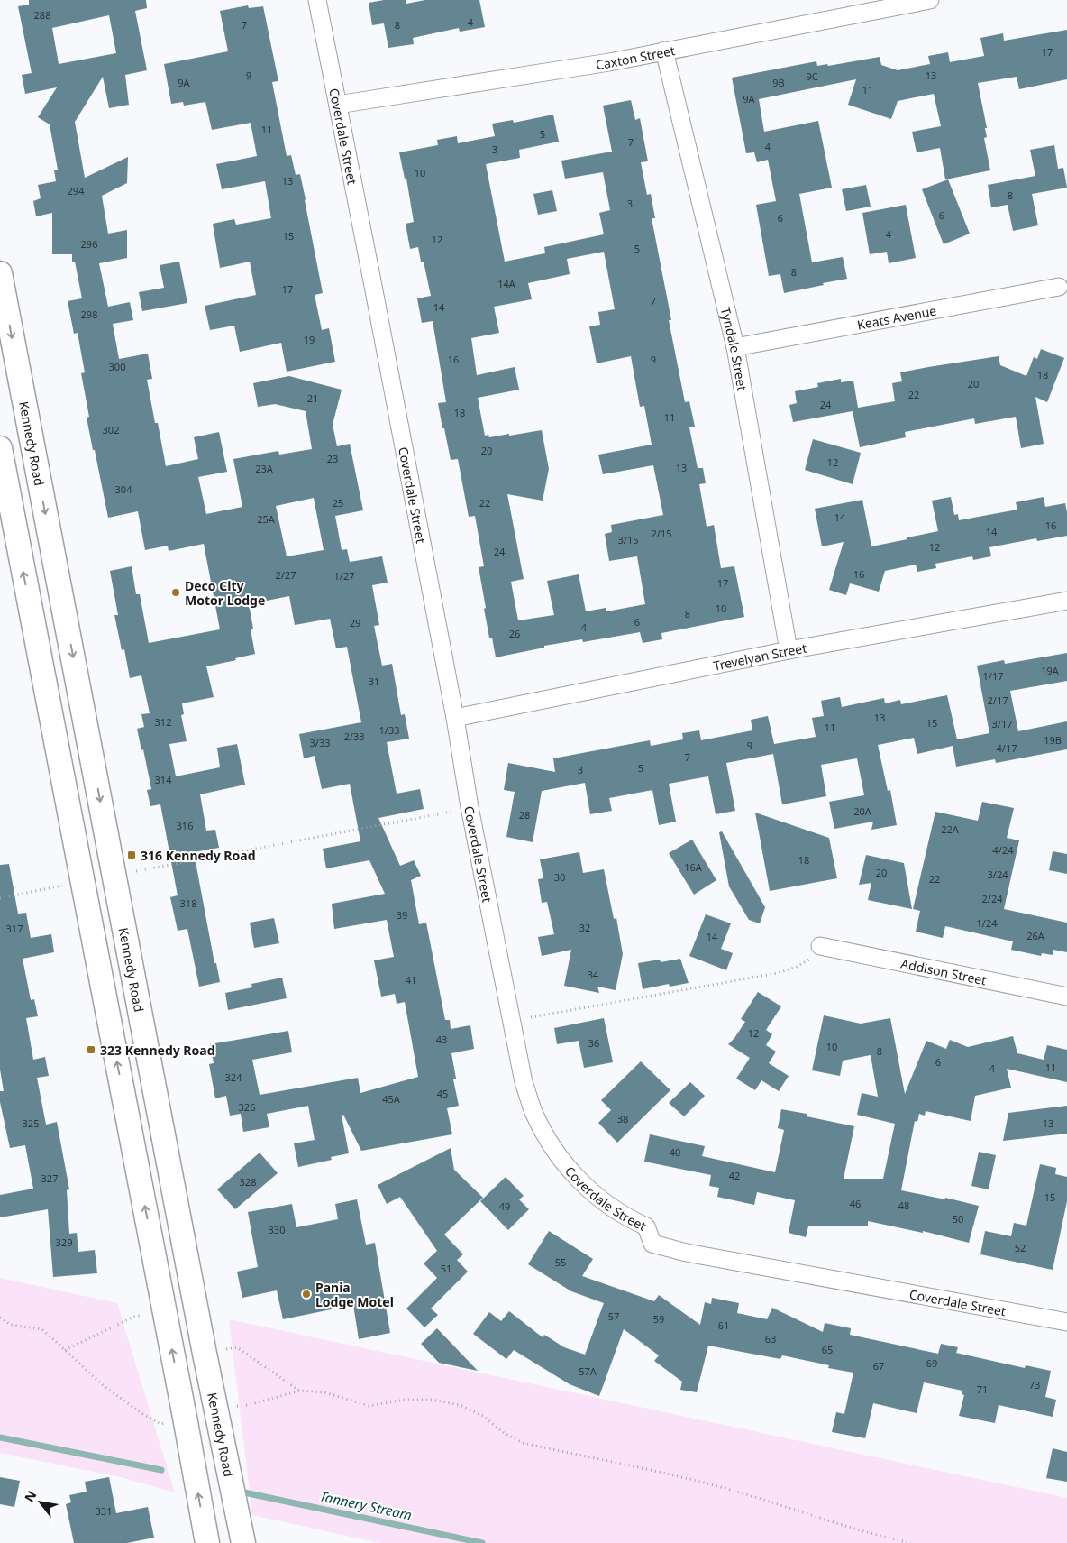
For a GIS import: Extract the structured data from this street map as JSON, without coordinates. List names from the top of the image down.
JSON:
{
  "streets": {
    "main road": ["Kennedy Road"],
    "street": [
      "Caxton Street",
      "Coverdale Street",
      "Keats Avenue",
      "Tyndale Street",
      "Trevelyan Street",
      "Addison Street"
    ]
  },
  "crossings": [
    ["Caxton Street", "Coverdale Street"],
    ["Caxton Street", "Tyndale Street"],
    ["Coverdale Street", "Trevelyan Street"],
    ["Keats Avenue", "Tyndale Street"],
    ["Tyndale Street", "Trevelyan Street"]
  ],
  "water": ["Tannery Stream"],
  "places": {
    "other": ["Deco City Motor Lodge", "Pania Lodge Motel"],
    "transit": ["316 Kennedy Road", "323 Kennedy Road"]
  },
  "house_numbers": [
    "288",
    "4",
    "7",
    "8",
    "17",
    "9",
    "13",
    "9C",
    "9A",
    "9B",
    "11",
    "9A",
    "11",
    "5",
    "7",
    "4",
    "3",
    "10",
    "13",
    "294",
    "8",
    "3",
    "6",
    "6",
    "4",
    "15",
    "12",
    "296",
    "5",
    "8",
    "14A",
    "17",
    "7",
    "14",
    "298",
    "19",
    "16",
    "9",
    "300",
    "18",
    "20",
    "22",
    "21",
    "24",
    "18",
    "11",
    "302",
    "20",
    "23",
    "12",
    "13",
    "23A",
    "304",
    "25",
    "22",
    "14",
    "25A",
    "16",
    "14",
    "2/15",
    "3/15",
    "12",
    "24",
    "16",
    "2/27",
    "1/27",
    "17",
    "10",
    "8",
    "6",
    "29",
    "4",
    "26",
    "19A",
    "1/17",
    "31",
    "2/17",
    "13",
    "312",
    "15",
    "3/17",
    "11",
    "1/33",
    "2/33",
    "19B",
    "3/33",
    "9",
    "4/17",
    "7",
    "5",
    "3",
    "314",
    "20A",
    "28",
    "316",
    "22A",
    "4/24",
    "18",
    "16A",
    "20",
    "3/24",
    "30",
    "22",
    "2/24",
    "318",
    "39",
    "1/24",
    "32",
    "317",
    "26A",
    "14",
    "34",
    "41",
    "12",
    "43",
    "36",
    "10",
    "8",
    "6",
    "11",
    "4",
    "324",
    "45",
    "45A",
    "326",
    "38",
    "325",
    "13",
    "40",
    "42",
    "327",
    "328",
    "15",
    "46",
    "48",
    "49",
    "50",
    "330",
    "329",
    "52",
    "55",
    "51",
    "57",
    "59",
    "61",
    "63",
    "65",
    "69",
    "67",
    "57A",
    "73",
    "71",
    "331"
  ],
  "north": "top left"
}
